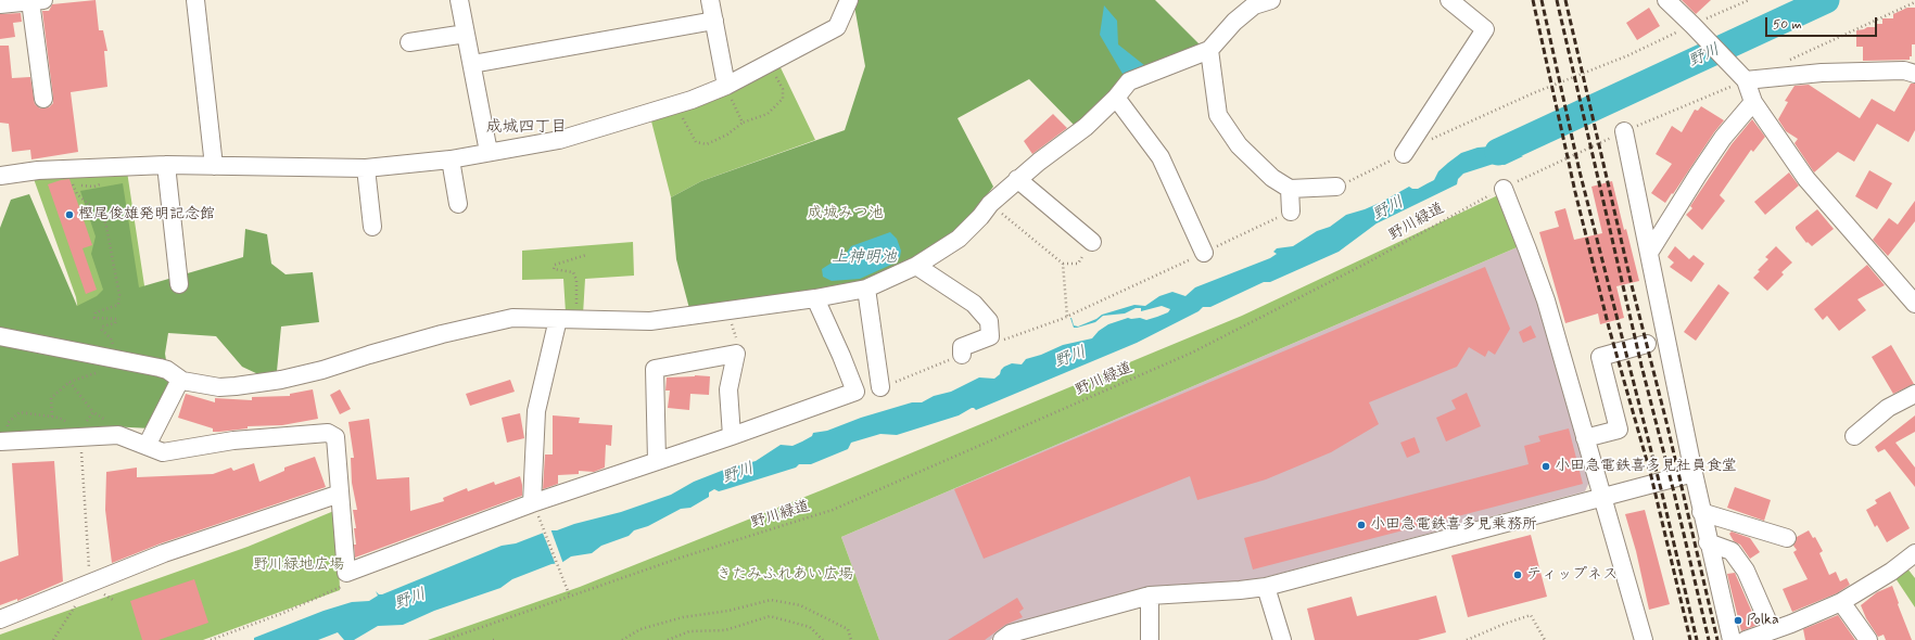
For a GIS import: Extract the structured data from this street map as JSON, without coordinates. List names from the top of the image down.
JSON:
{
  "streets": {
    "path": ["野川緑道"]
  },
  "districts": ["成城四丁目"],
  "water": ["野川", "上神明池"],
  "parks": ["成城みつ池", "野川緑地広場", "きたみふれあい広場"],
  "places": [
    "樫尾俊雄発明記念館",
    "小田急電鉄喜多見社員食堂",
    "小田急電鉄喜多見乗務所",
    "ティップネス",
    "Polka"
  ],
  "scale_bar": "50 m"
}
